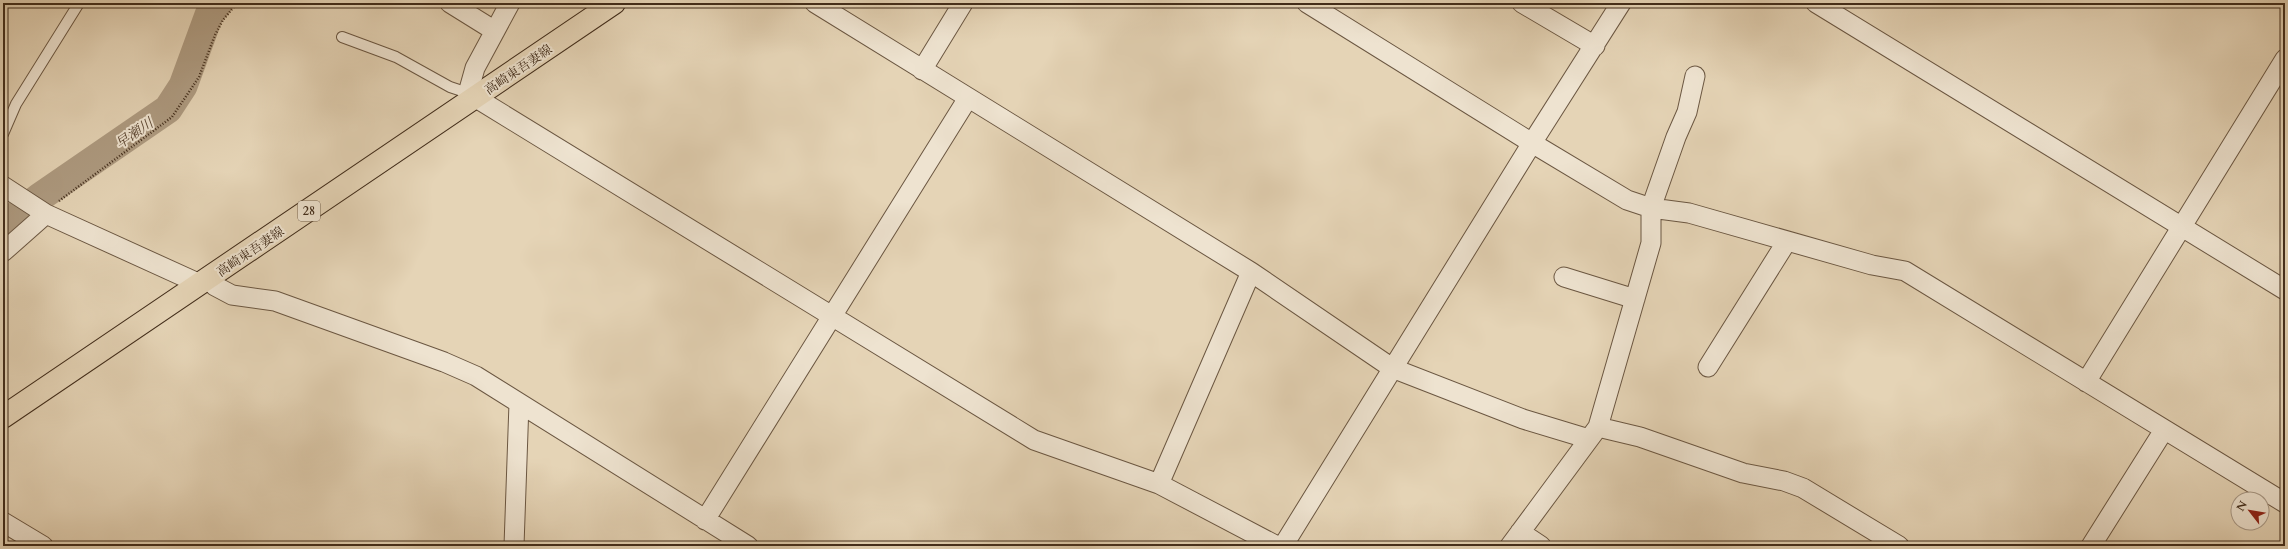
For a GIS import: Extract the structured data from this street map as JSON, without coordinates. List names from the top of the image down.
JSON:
{
  "streets": {
    "main road": ["高崎東吾妻線", "28"]
  },
  "water": ["早瀬川"],
  "north": "top left"
}
